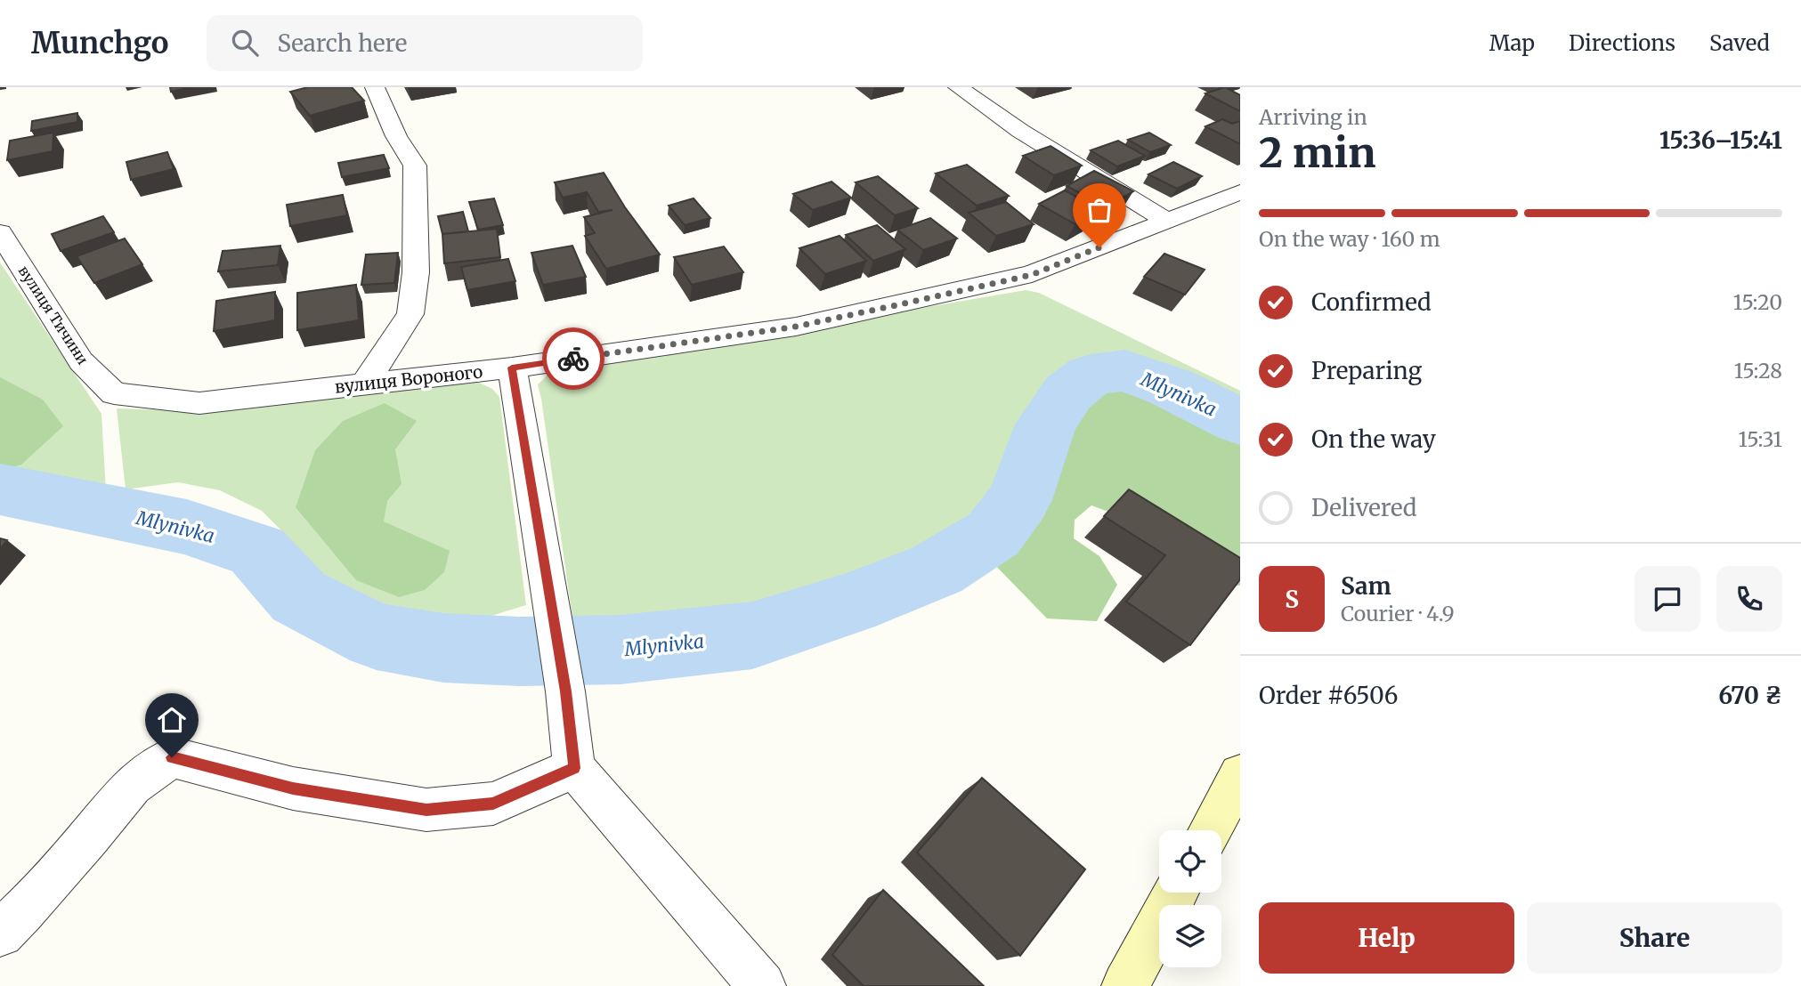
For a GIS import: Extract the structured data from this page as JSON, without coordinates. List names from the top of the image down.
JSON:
{
  "streets": {
    "street": ["вулиця Тичини", "вулиця Вороного"]
  },
  "crossings": [
    ["вулиця Тичини", "вулиця Вороного"]
  ],
  "water": ["Mlynivka"],
  "page": {
    "header": "Munchgo",
    "search": "Search here",
    "nav": ["Map", "Directions", "Saved"],
    "heading": ["2 min", "Arriving in", "15:36–15:41"],
    "panel": [
      "Sam",
      "Courier · 4.9",
      "Order #6506",
      "670 ₴"
    ],
    "bar": "On the way · 160 m",
    "list": [
      ["Confirmed", "15:20"],
      ["Preparing", "15:28"],
      ["On the way", "15:31"],
      "Delivered"
    ],
    "round": "S",
    "buttons": ["Help", "Share"]
  }
}
